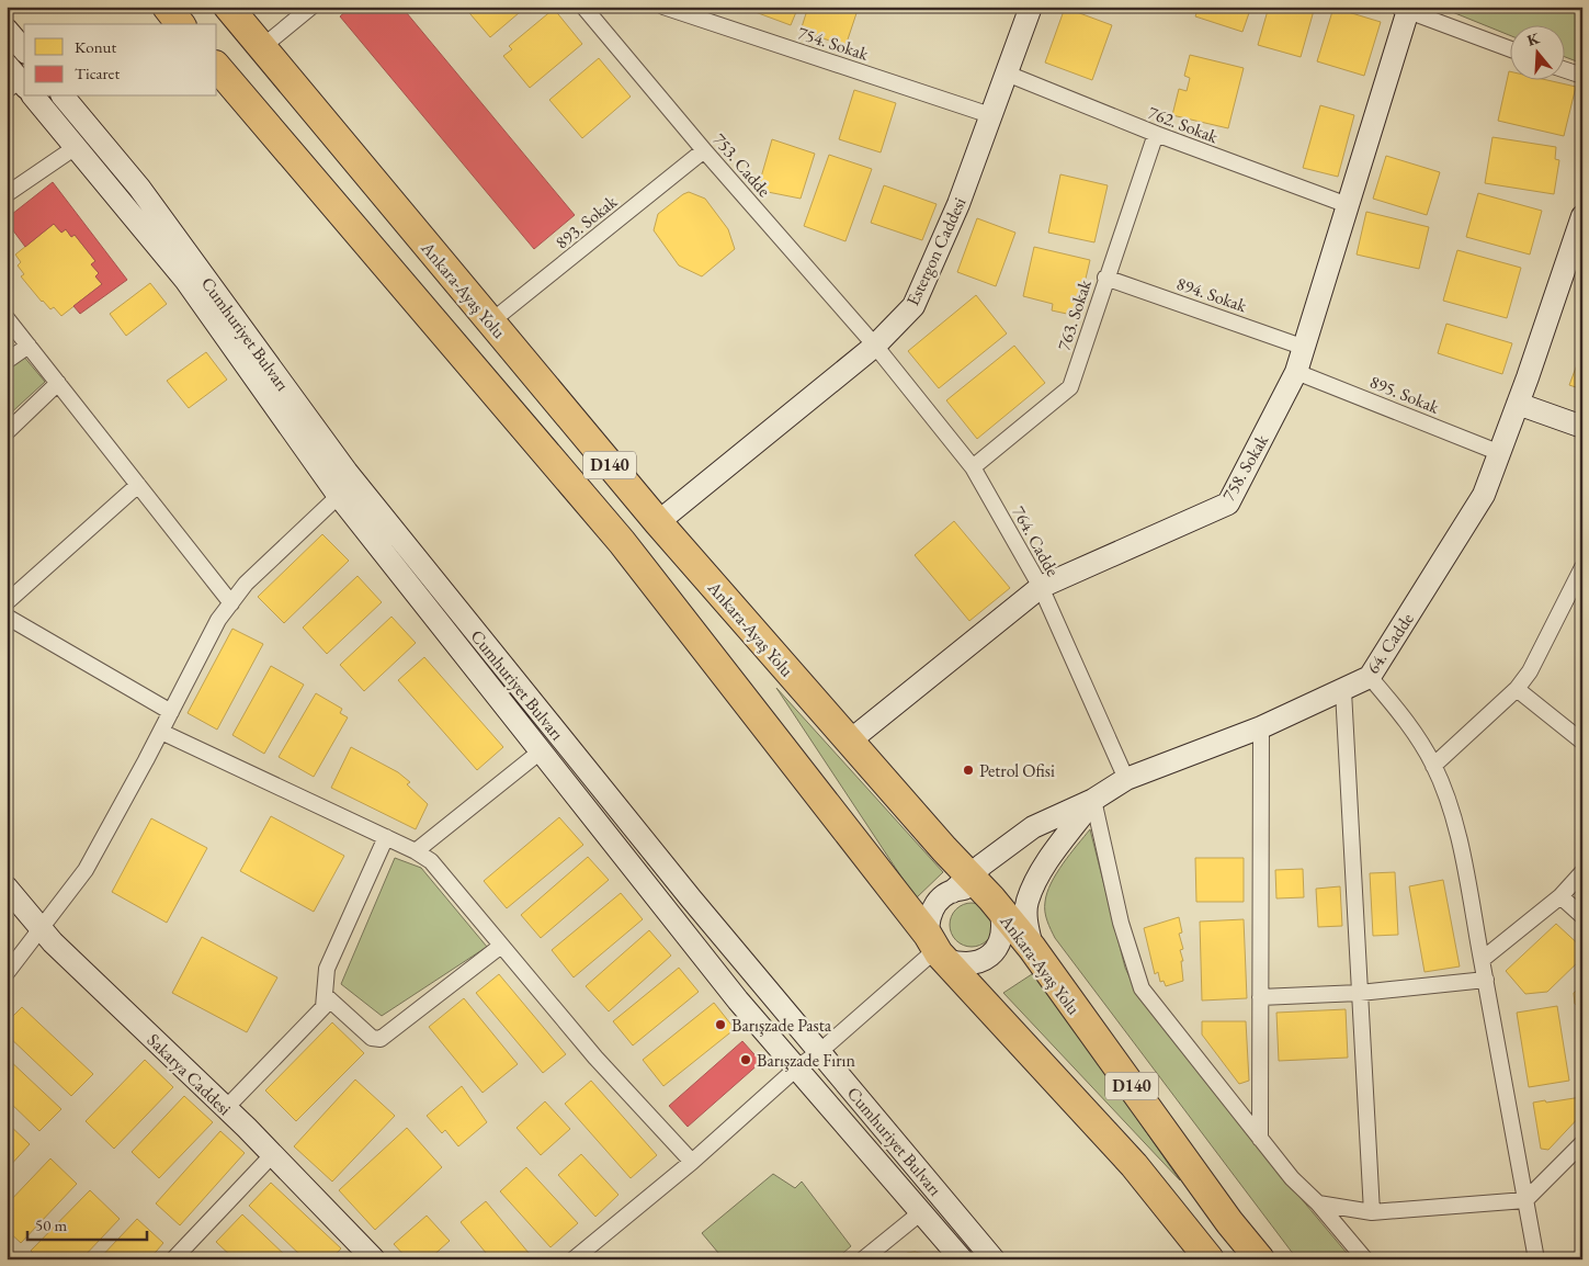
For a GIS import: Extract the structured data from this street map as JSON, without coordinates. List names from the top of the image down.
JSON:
{
  "streets": {
    "highway": ["Ankara-Ayaş Yolu", "D140"],
    "main road": [
      "Estergon Caddesi",
      "Cumhuriyet Bulvarı",
      "758. Sokak",
      "64. Cadde",
      "Sakarya Caddesi"
    ],
    "street": [
      "754. Sokak",
      "762. Sokak",
      "753. Cadde",
      "893. Sokak",
      "894. Sokak",
      "763. Sokak",
      "895. Sokak",
      "764. Cadde"
    ]
  },
  "crossings": [
    ["754. Sokak", "Estergon Caddesi"],
    ["762. Sokak", "Estergon Caddesi"],
    ["762. Sokak", "763. Sokak"],
    ["762. Sokak", "758. Sokak"],
    ["753. Cadde", "893. Sokak"],
    ["753. Cadde", "Estergon Caddesi"],
    ["753. Cadde", "764. Cadde"],
    ["893. Sokak", "Ankara-Ayaş Yolu"],
    ["Estergon Caddesi", "Ankara-Ayaş Yolu"],
    ["Estergon Caddesi", "764. Cadde"],
    ["Ankara-Ayaş Yolu", "D140"],
    ["Ankara-Ayaş Yolu", "758. Sokak"],
    ["Ankara-Ayaş Yolu", "64. Cadde"],
    ["894. Sokak", "763. Sokak"],
    ["894. Sokak", "758. Sokak"],
    ["763. Sokak", "764. Cadde"],
    ["895. Sokak", "758. Sokak"],
    ["895. Sokak", "64. Cadde"],
    ["D140", "64. Cadde"],
    ["758. Sokak", "764. Cadde"],
    ["764. Cadde", "64. Cadde"]
  ],
  "places": ["Petrol Ofisi", "Barışzade Pasta", "Barışzade Fırın"],
  "legend": ["Konut", "Ticaret"],
  "scale_bar": "50 m",
  "north": "top"
}
